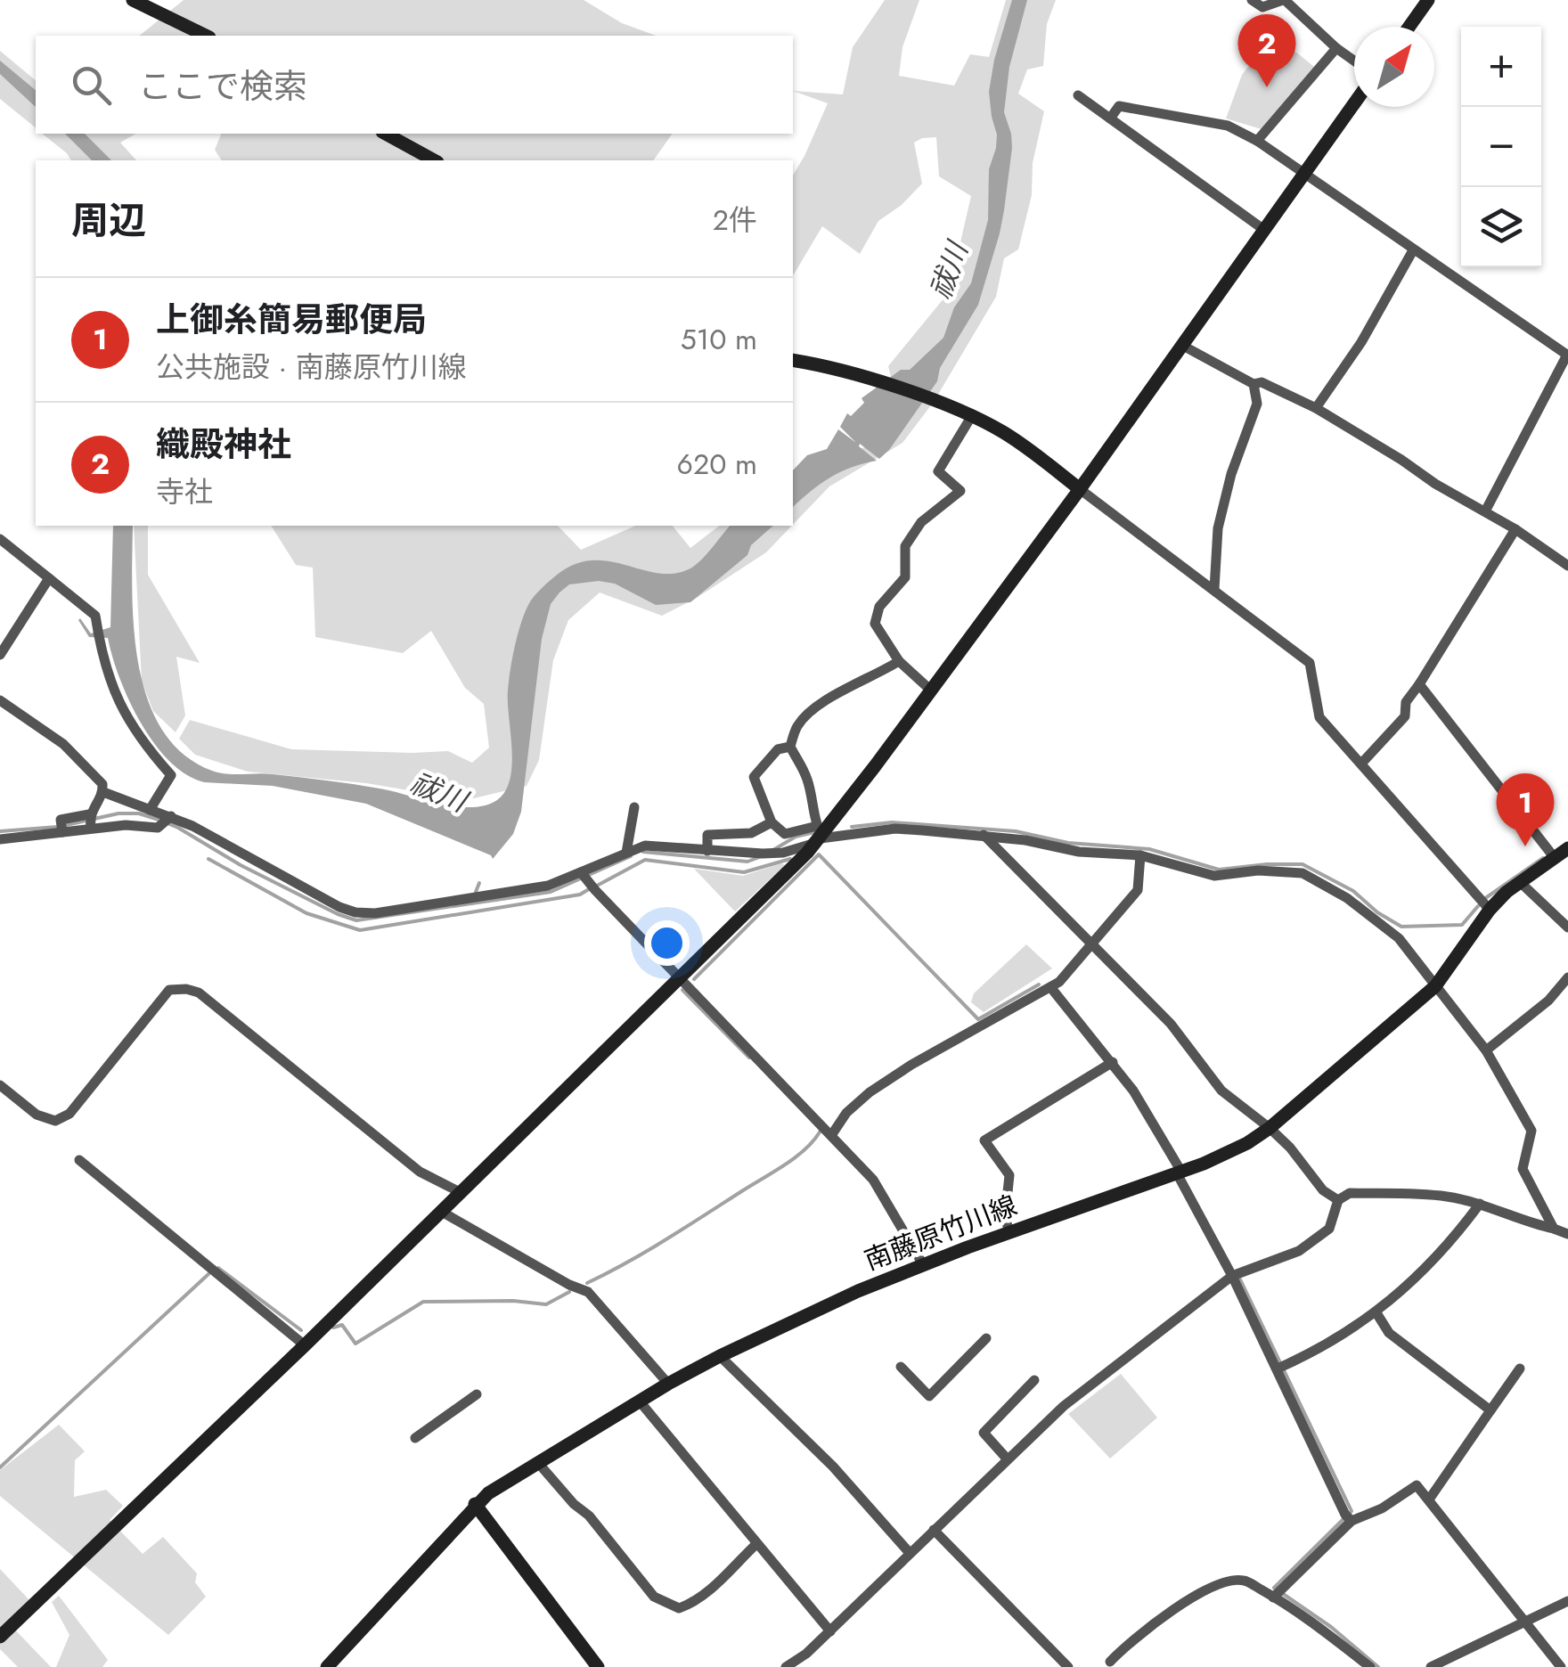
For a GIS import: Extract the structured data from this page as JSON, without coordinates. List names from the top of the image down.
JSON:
{
  "streets": {
    "street": ["南藤原竹川線"]
  },
  "water": ["祓川"],
  "north": "top right",
  "page": {
    "pins": ["2", "1"],
    "map_buttons": ["+", "−"],
    "search": "ここで検索",
    "heading": ["周辺", "2件"],
    "list": [
      {
        "mark": "1",
        "name": "上御糸簡易郵便局",
        "note": "公共施設 · 南藤原竹川線",
        "value": "510 m"
      },
      {
        "mark": "2",
        "name": "織殿神社",
        "note": "寺社",
        "value": "620 m"
      }
    ]
  }
}
